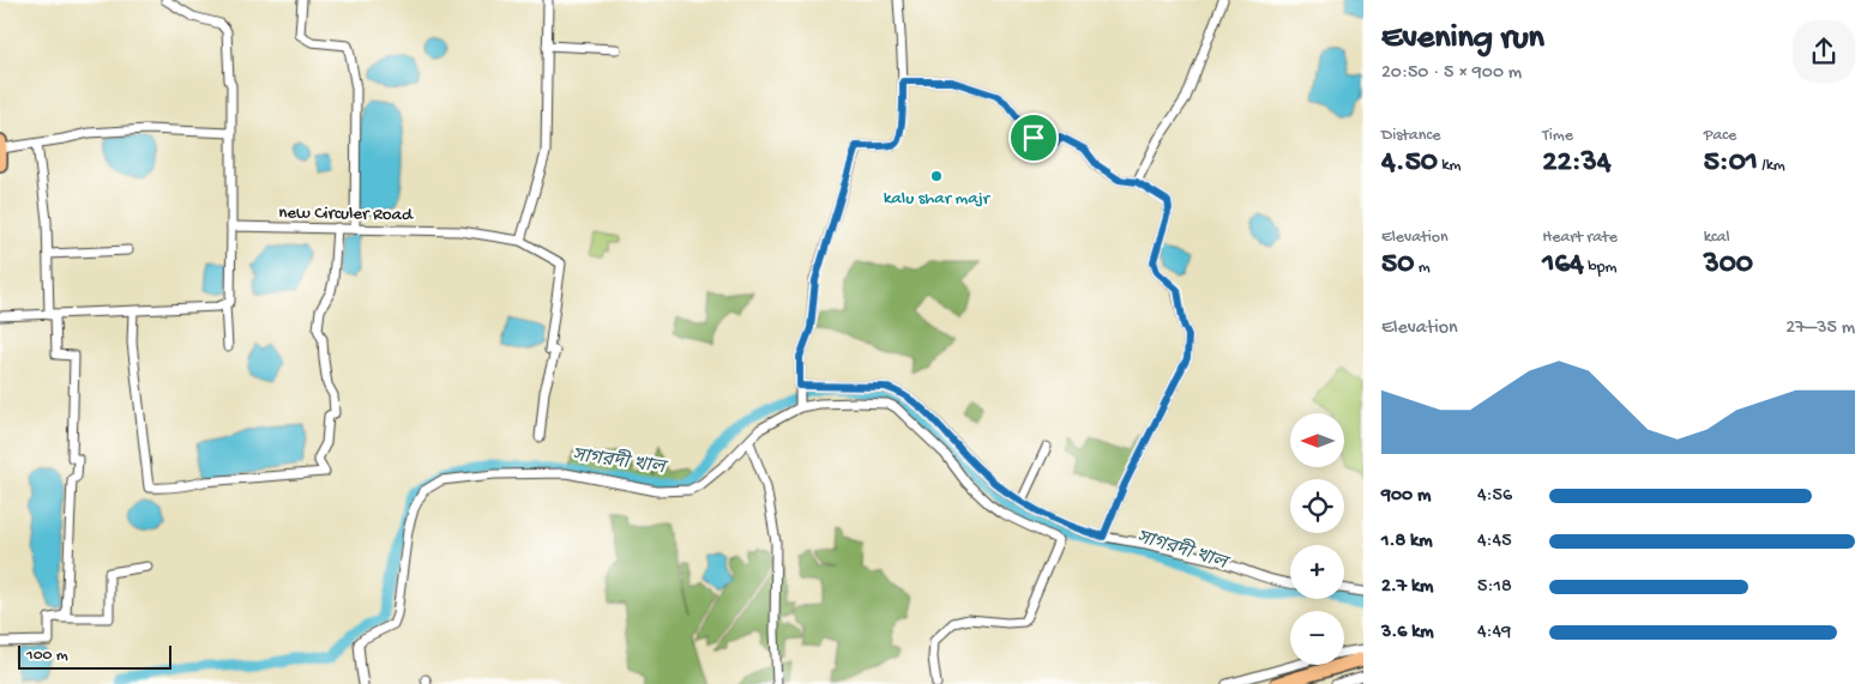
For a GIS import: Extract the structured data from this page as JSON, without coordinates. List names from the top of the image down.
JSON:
{
  "streets": {
    "street": ["new Circuler Road"]
  },
  "water": ["সাগরদী খাল"],
  "places": ["kalu shar majr"],
  "scale_bar": "100 m",
  "north": "left",
  "page": {
    "heading": ["Evening run", "20:50 · 5 × 900 m"],
    "stats": [
      ["Distance", "4.50 km"],
      ["Time", "22:34"],
      ["Pace", "5:01 /km"],
      ["Elevation", "50 m"],
      ["Heart rate", "164 bpm"],
      ["kcal", "300"]
    ],
    "chart": ["Elevation", "27–35 m"],
    "map_buttons": ["+", "−"],
    "list": [
      {
        "name": "900 m",
        "note": "4:56"
      },
      {
        "name": "1.8 km",
        "note": "4:45"
      },
      {
        "name": "2.7 km",
        "note": "5:18"
      },
      {
        "name": "3.6 km",
        "note": "4:49"
      }
    ],
    "scale": "100 m"
  }
}
